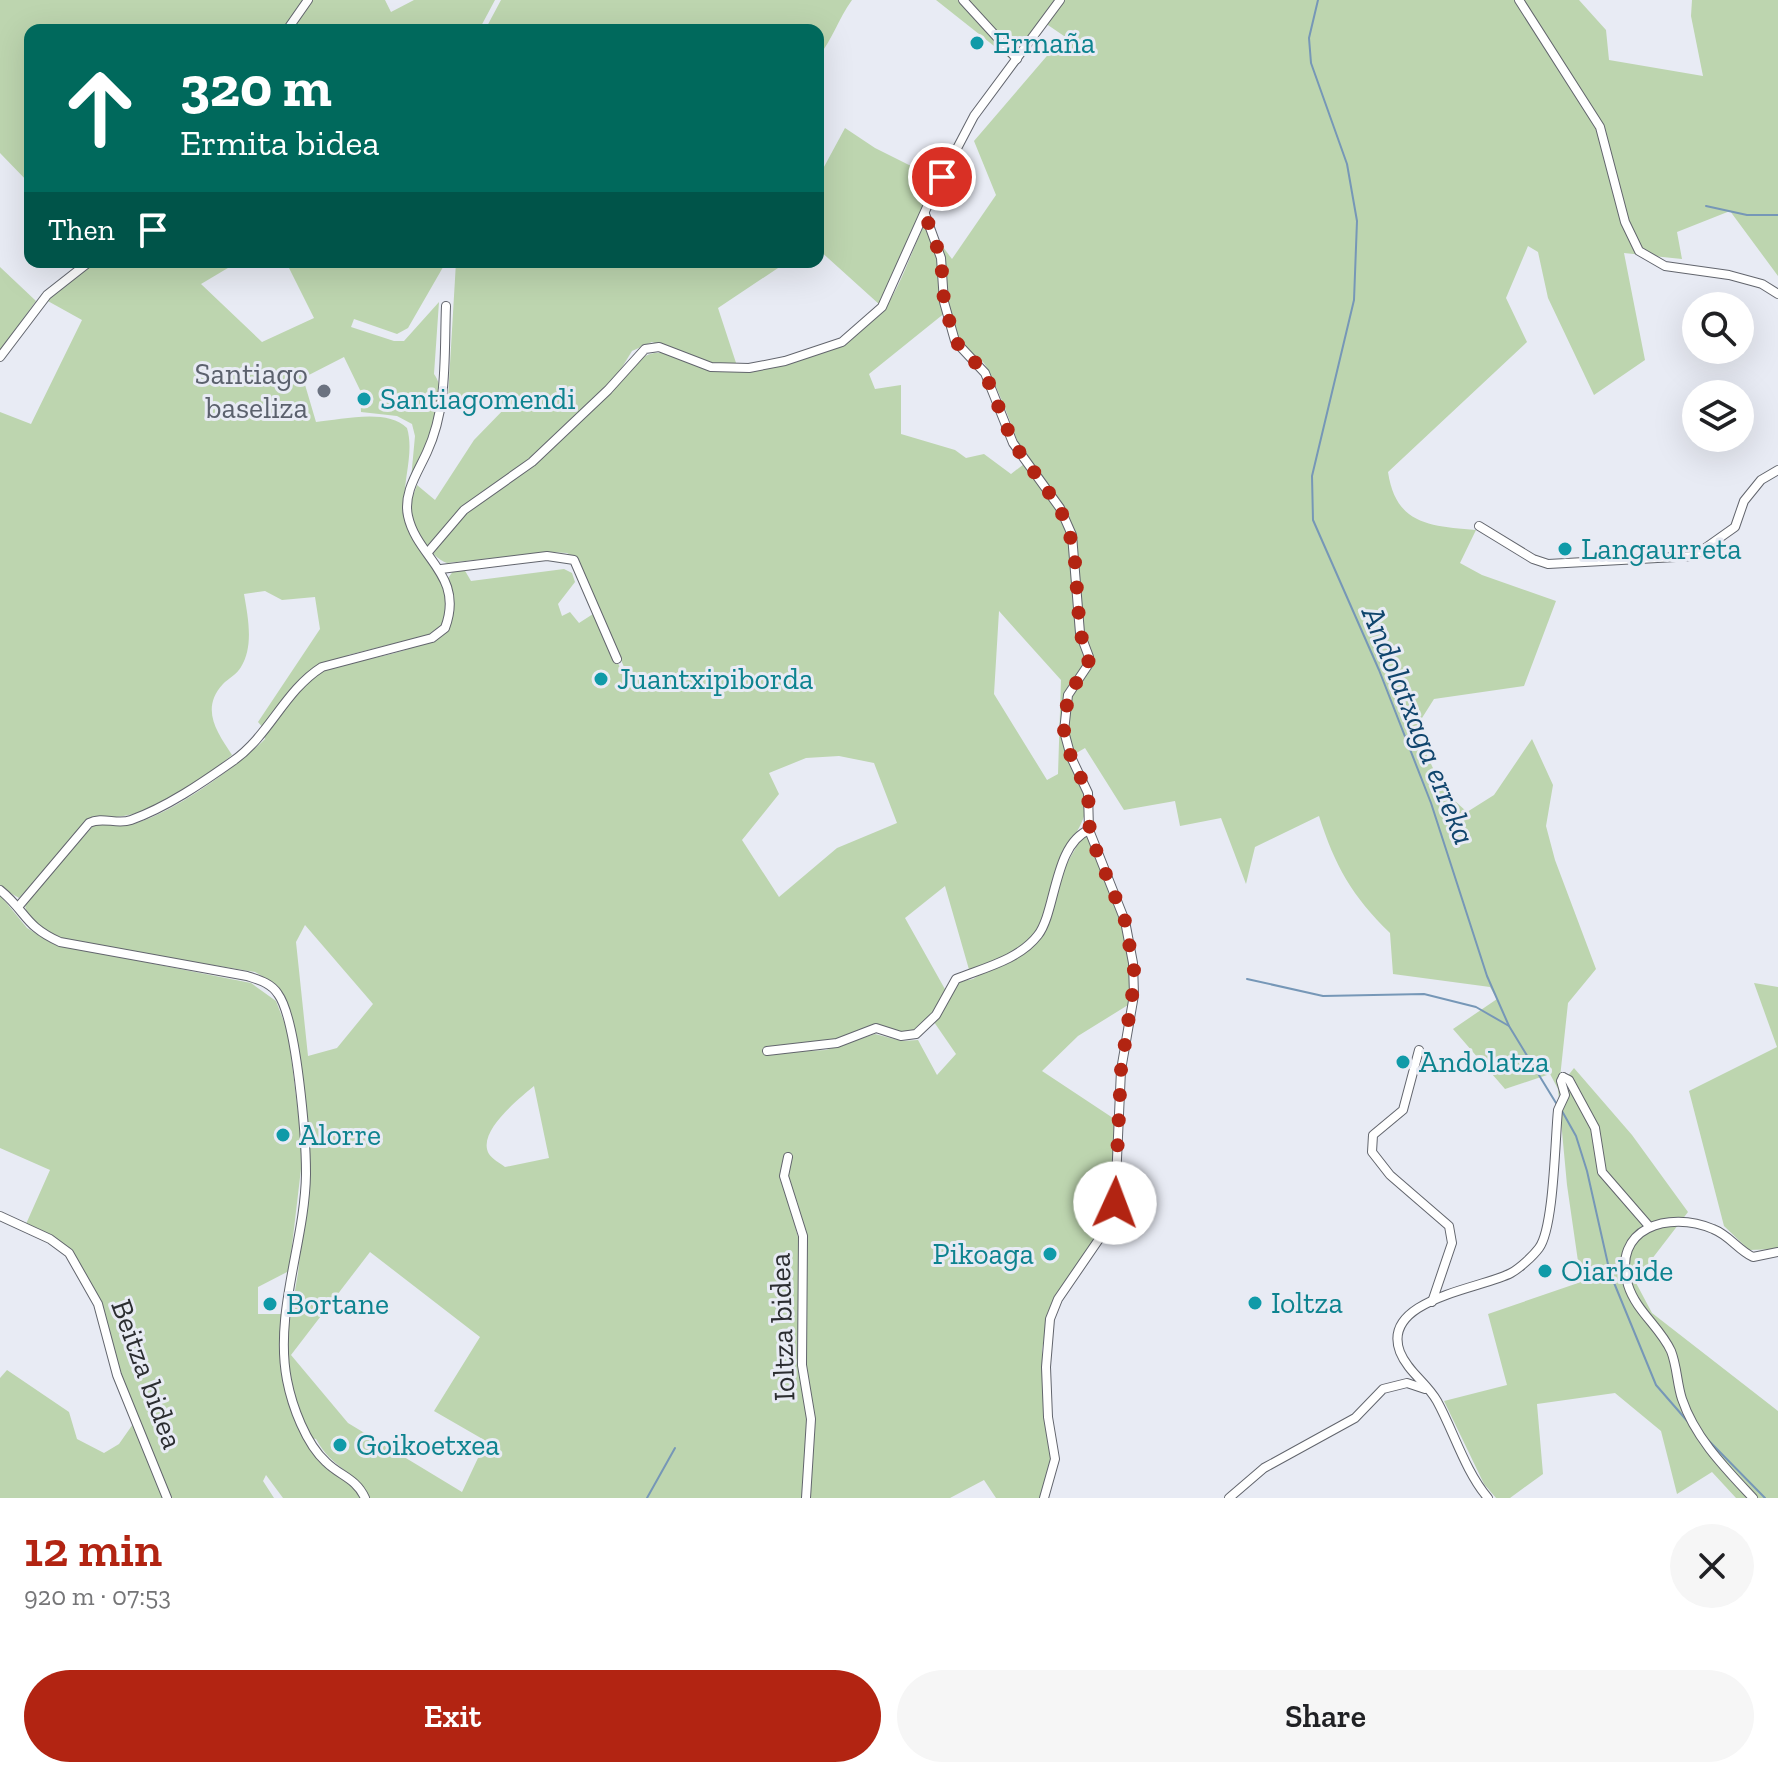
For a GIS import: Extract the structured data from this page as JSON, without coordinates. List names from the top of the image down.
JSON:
{
  "streets": {
    "street": ["Ioltza bidea", "Beitza bidea"]
  },
  "water": ["Andolatxaga erreka"],
  "places": [
    "Ermaña",
    "Santiago baseliza",
    "Santiagomendi",
    "Langaurreta",
    "Juantxipiborda",
    "Andolatza",
    "Alorre",
    "Pikoaga",
    "Oiarbide",
    "Ioltza",
    "Bortane",
    "Goikoetxea"
  ],
  "page": {
    "turn": ["320 m", "Ermita bidea"],
    "then": "Then",
    "heading": ["12 min", "920 m · 07:53"],
    "buttons": ["Exit", "Share"]
  }
}
